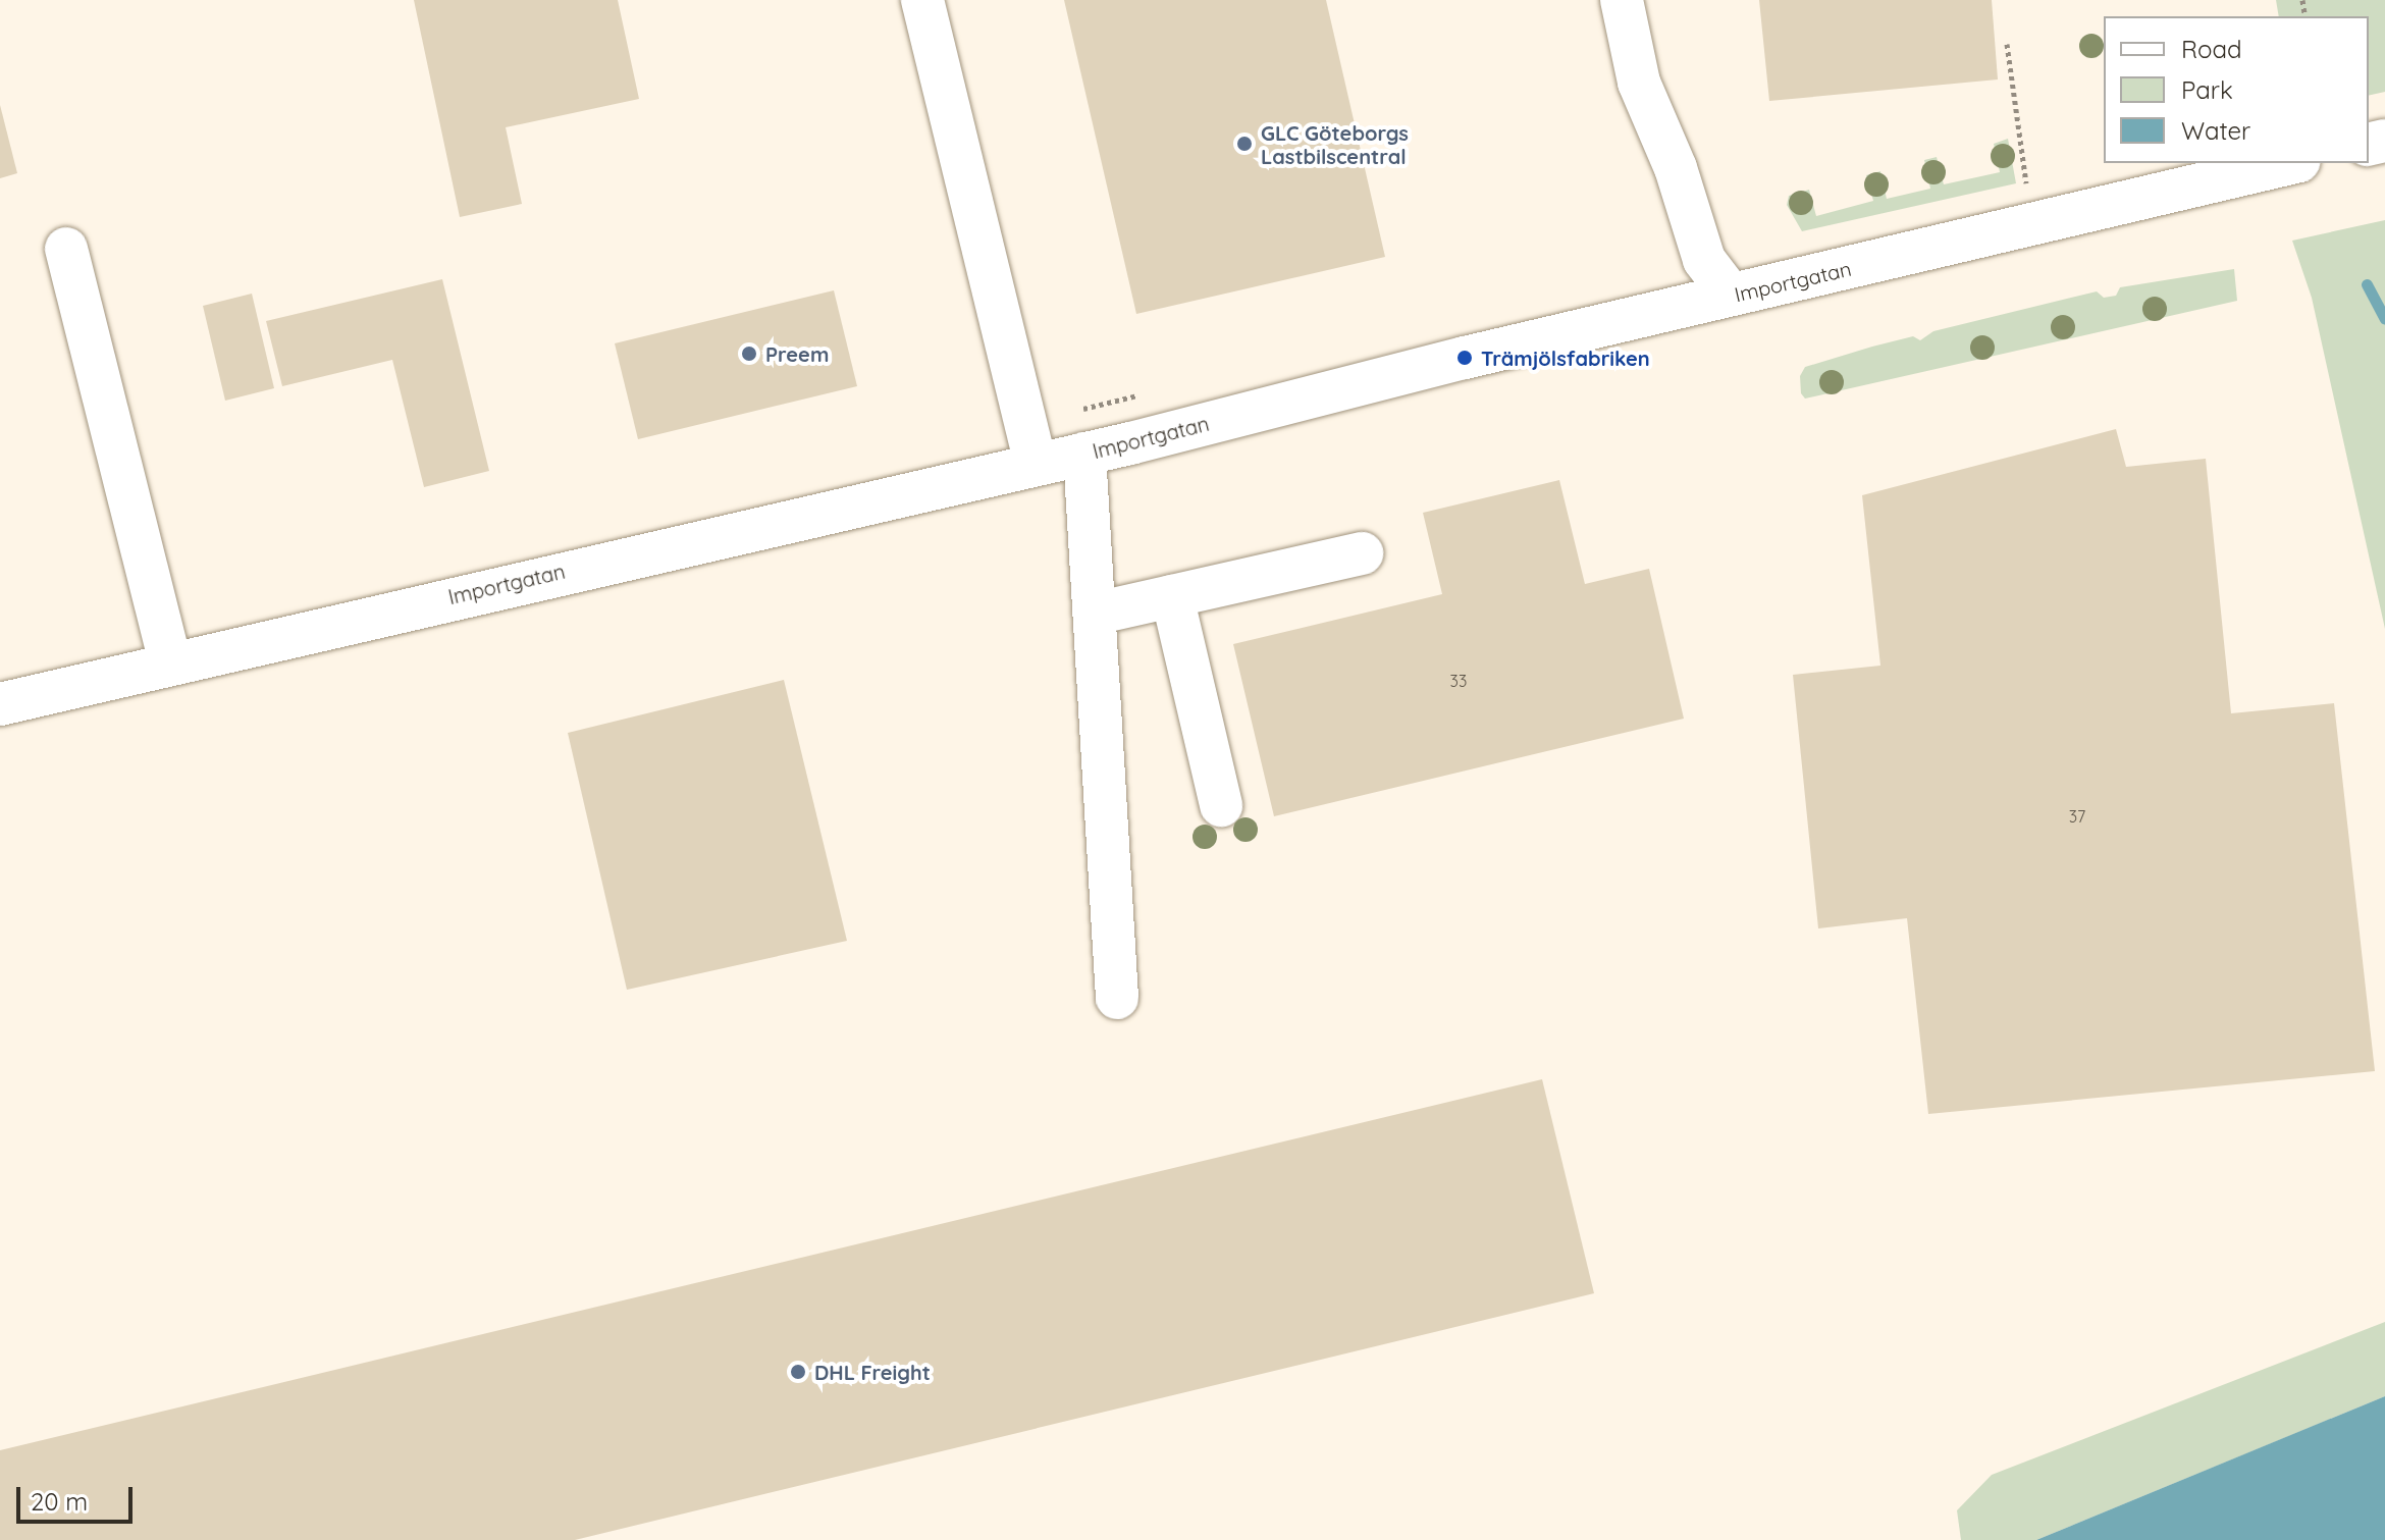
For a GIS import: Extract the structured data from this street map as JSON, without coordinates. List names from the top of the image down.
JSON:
{
  "streets": {
    "street": ["Importgatan"]
  },
  "places": [
    "GLC Göteborgs Lastbilscentral",
    "Preem",
    "Trämjölsfabriken",
    "DHL Freight"
  ],
  "house_numbers": ["33", "37"],
  "legend": ["Road", "Park", "Water"],
  "scale_bar": "20 m"
}
